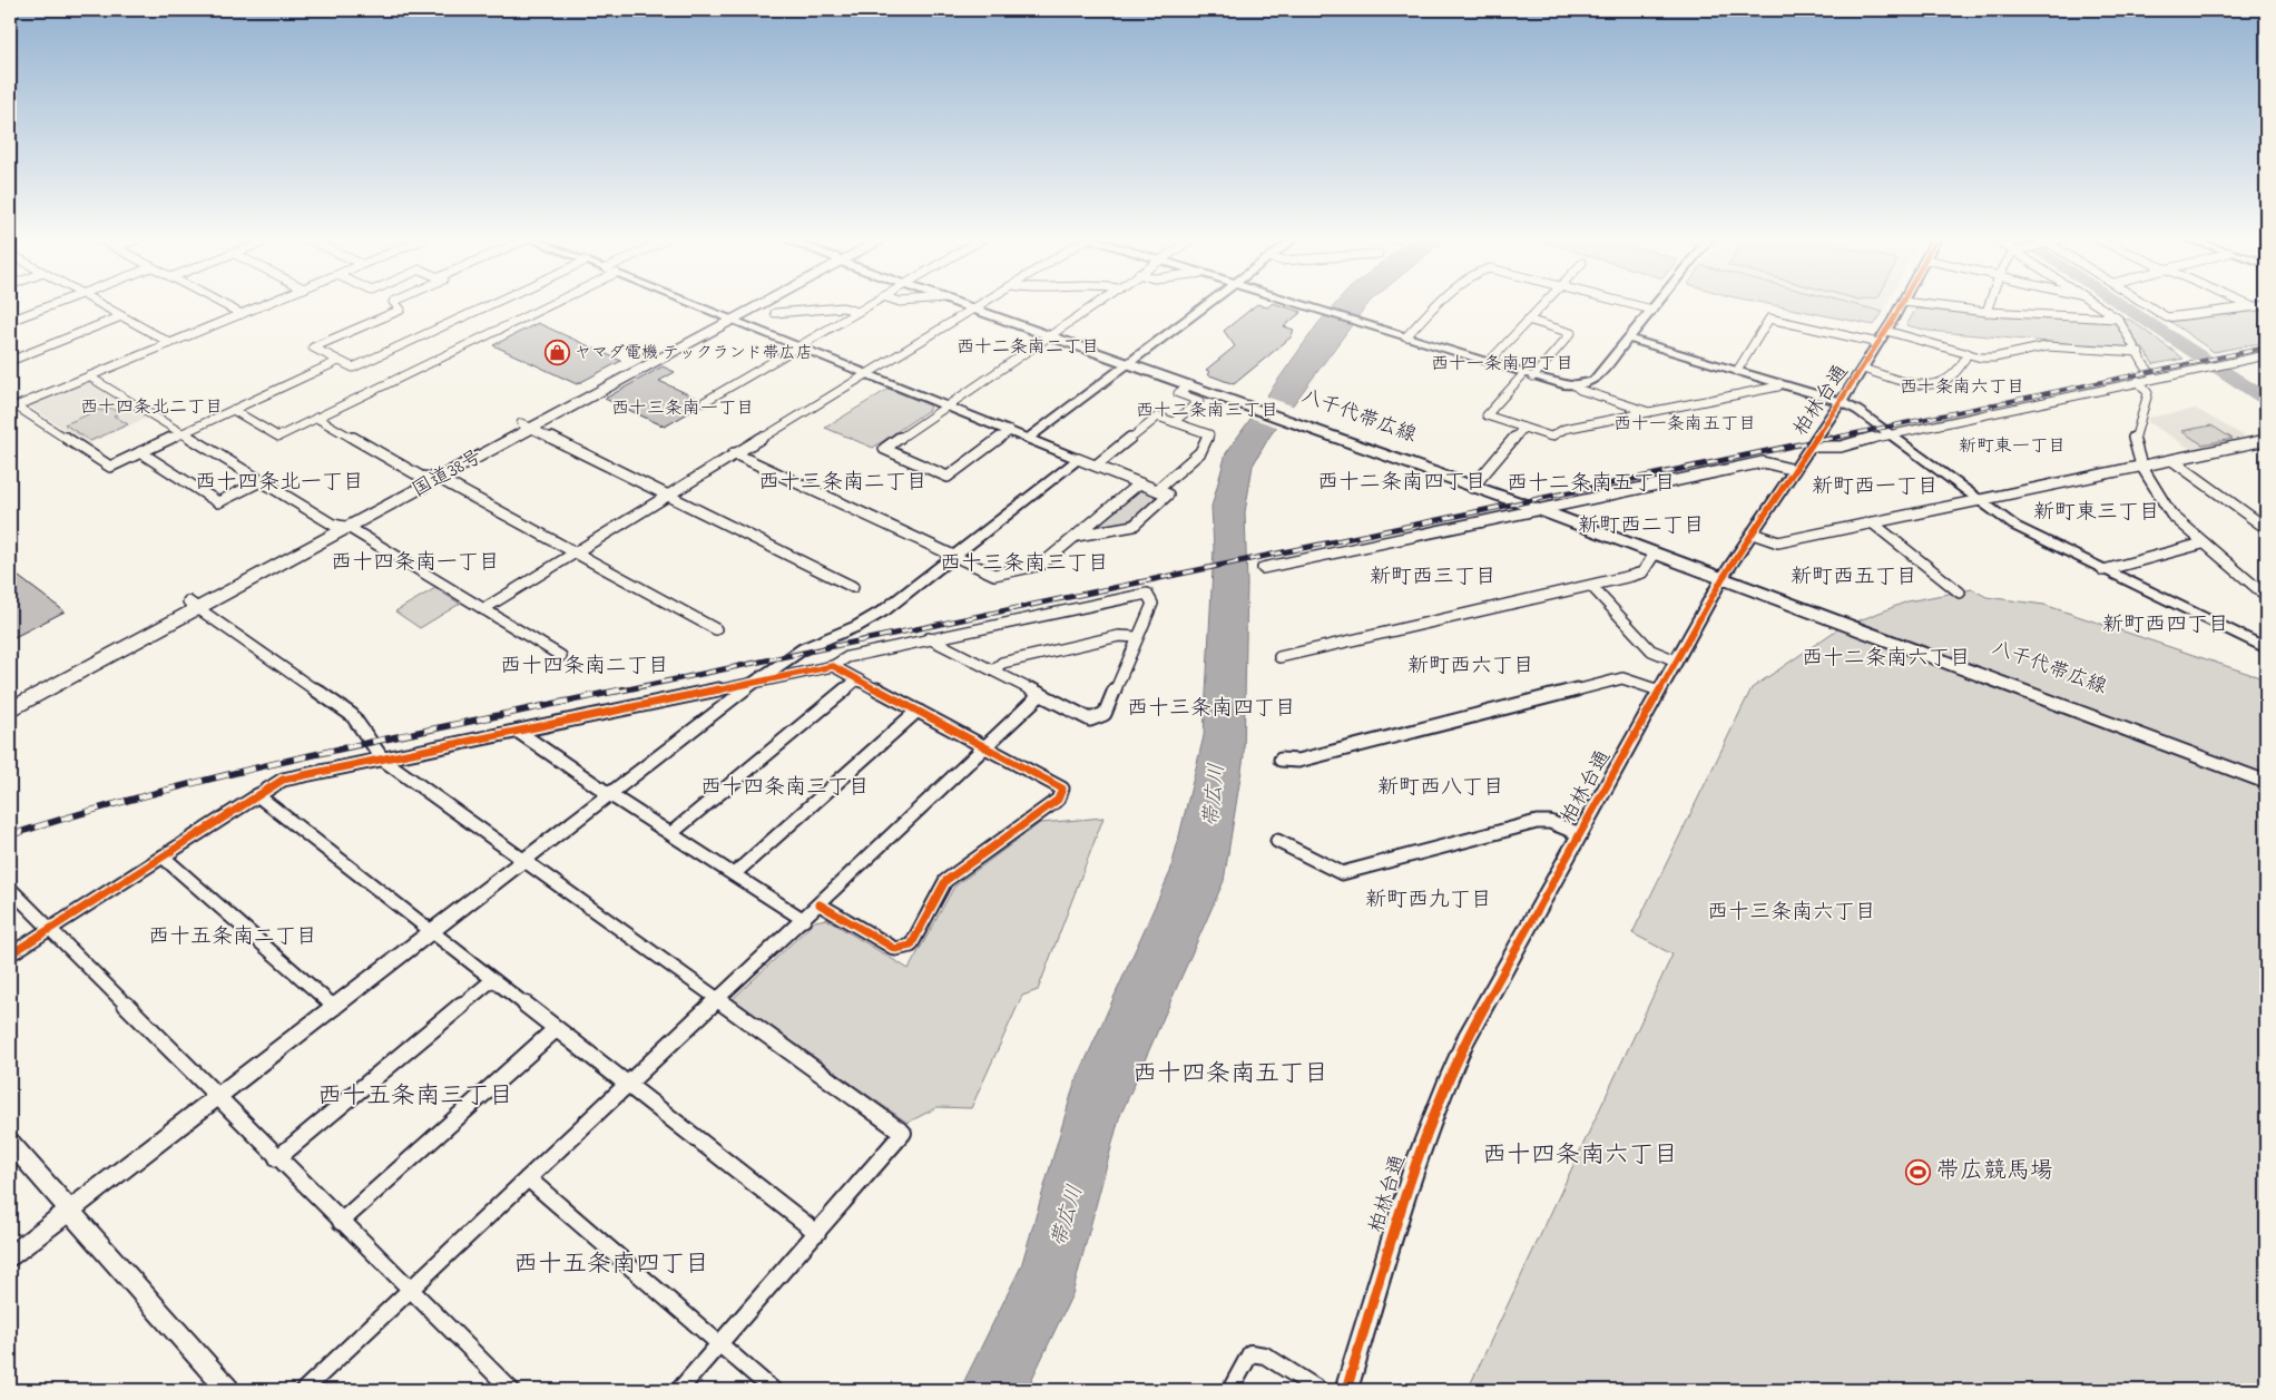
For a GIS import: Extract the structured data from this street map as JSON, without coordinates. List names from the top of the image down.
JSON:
{
  "streets": {
    "highway": ["国道38号"],
    "main road": ["八千代帯広線"],
    "street": ["柏林台通"]
  },
  "crossings": [
    ["柏林台通", "八千代帯広線"]
  ],
  "districts": [
    "西十二条南二丁目",
    "西十一条南四丁目",
    "西十条南六丁目",
    "西十四条北二丁目",
    "西十三条南一丁目",
    "西十二条南三丁目",
    "西十一条南五丁目",
    "新町東一丁目",
    "西十四条北一丁目",
    "西十三条南二丁目",
    "西十二条南四丁目",
    "西十二条南五丁目",
    "新町西一丁目",
    "新町東三丁目",
    "新町西二丁目",
    "西十四条南一丁目",
    "西十三条南三丁目",
    "新町西三丁目",
    "新町西五丁目",
    "新町西四丁目",
    "西十二条南六丁目",
    "西十四条南二丁目",
    "新町西六丁目",
    "西十三条南四丁目",
    "西十四条南三丁目",
    "新町西八丁目",
    "新町西九丁目",
    "西十三条南六丁目",
    "西十五条南二丁目",
    "西十四条南五丁目",
    "西十五条南三丁目",
    "西十四条南六丁目",
    "西十五条南四丁目"
  ],
  "water": ["帯広川"],
  "places": {
    "shop": ["ヤマダ電機 テックランド帯広店"],
    "sports": ["帯広競馬場"]
  }
}
